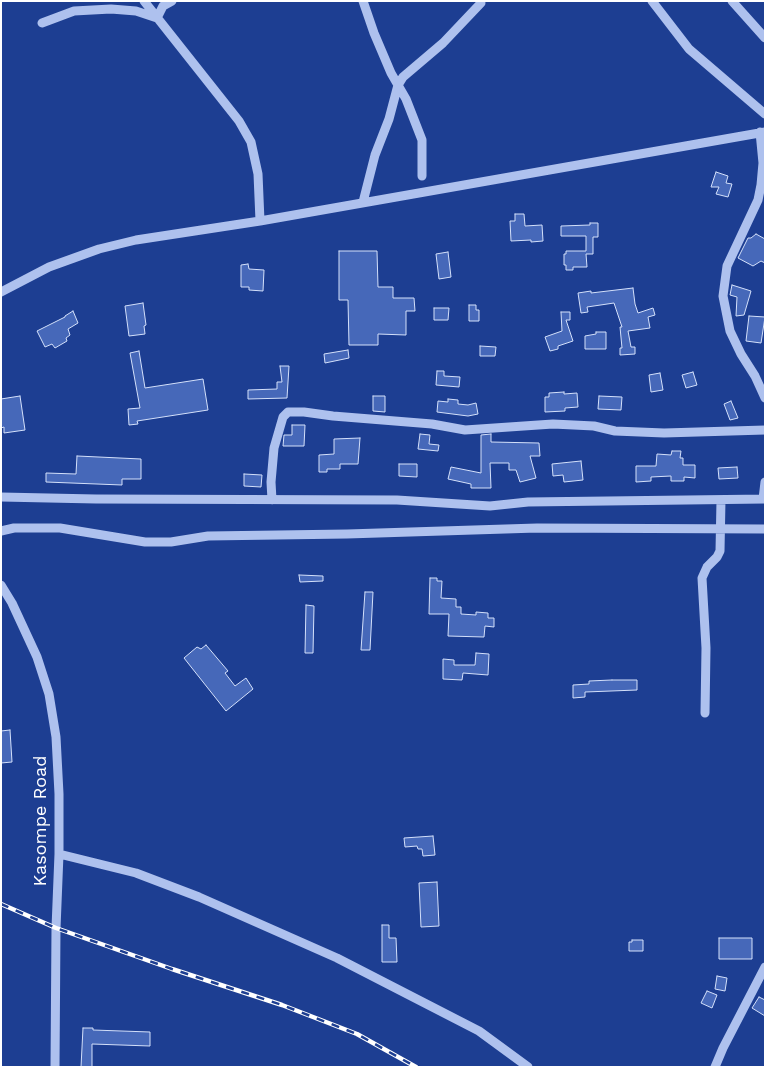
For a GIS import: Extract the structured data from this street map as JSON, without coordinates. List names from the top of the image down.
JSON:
{
  "streets": {
    "street": ["Kasompe Road"]
  }
}
